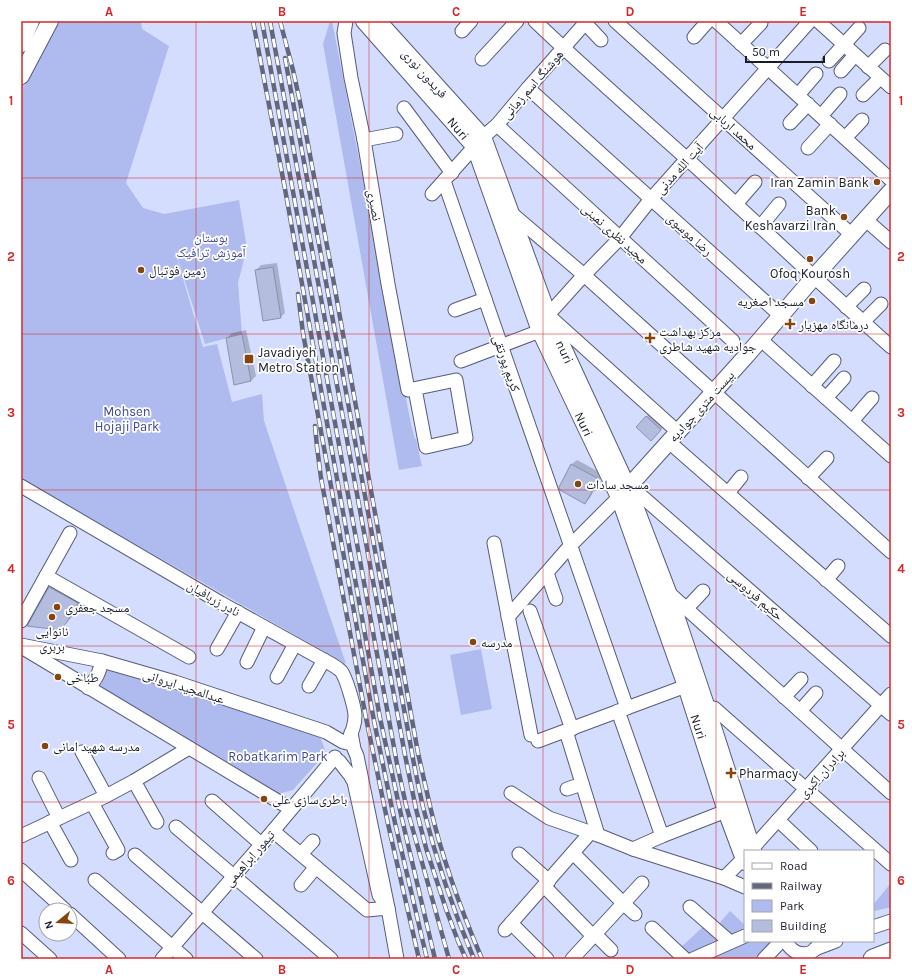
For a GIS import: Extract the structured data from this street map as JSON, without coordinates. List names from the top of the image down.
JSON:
{
  "streets": {
    "main road": [
      "فریدون نوری",
      "Nuri",
      "nuri",
      "بیست متری جوادیه"
    ],
    "street": [
      "هوشنگ اسم زمانی",
      "محمد اربابی",
      "آیت‌ الله مدنی",
      "نصیری",
      "مجید نظری نمینی",
      "رضا موسوی",
      "کریم پورتقی",
      "حکیم فردوسی",
      "نادر زربافیان",
      "عبدالمجید ایروانی",
      "برادران اکبری",
      "تیمور ابراهیمی"
    ]
  },
  "crossings": [
    ["فریدون نوری", "هوشنگ اسم زمانی"],
    ["فریدون نوری", "Nuri"],
    ["فریدون نوری", "nuri"],
    ["هوشنگ اسم زمانی", "Nuri"],
    ["هوشنگ اسم زمانی", "مجید نظری نمینی"],
    ["هوشنگ اسم زمانی", "رضا موسوی"],
    ["هوشنگ اسم زمانی", "کریم پورتقی"],
    ["Nuri", "nuri"],
    ["Nuri", "بیست متری جوادیه"],
    ["Nuri", "حکیم فردوسی"],
    ["محمد اربابی", "آیت‌ الله مدنی"],
    ["محمد اربابی", "بیست متری جوادیه"],
    ["آیت‌ الله مدنی", "مجید نظری نمینی"],
    ["آیت‌ الله مدنی", "رضا موسوی"],
    ["آیت‌ الله مدنی", "nuri"],
    ["رضا موسوی", "بیست متری جوادیه"],
    ["nuri", "بیست متری جوادیه"],
    ["nuri", "حکیم فردوسی"],
    ["کریم پورتقی", "بیست متری جوادیه"],
    ["بیست متری جوادیه", "حکیم فردوسی"],
    ["حکیم فردوسی", "برادران اکبری"],
    ["نادر زربافیان", "عبدالمجید ایروانی"],
    ["نادر زربافیان", "تیمور ابراهیمی"],
    ["عبدالمجید ایروانی", "تیمور ابراهیمی"]
  ],
  "parks": ["بوستان آموزش ترافیک", "Mohsen Hojaji Park", "Robatkarim Park"],
  "places": {
    "other": [
      "Iran Zamin Bank",
      "Bank Keshavarzi Iran",
      "Ofoq Kourosh",
      "زمین فوتبال",
      "مسجد اصغریه",
      "مسجد سادات",
      "مسجد جعفری",
      "نانوایی بربری",
      "مدرسه",
      "طباخی",
      "مدرسه شهید امانی",
      "باطری‌سازی علی"
    ],
    "health": ["درمانگاه مهزیار", "مرکز بهداشت جوادیه شهید شاطری", "Pharmacy"],
    "transit": ["Javadiyeh Metro Station"]
  },
  "legend": [
    "Road",
    "Railway",
    "Park",
    "Building"
  ],
  "scale_bar": "50 m",
  "north": "left",
  "grid": {
    "columns": [
      "A",
      "B",
      "C",
      "D",
      "E"
    ],
    "rows": [
      "1",
      "2",
      "3",
      "4",
      "5",
      "6"
    ]
  }
}
